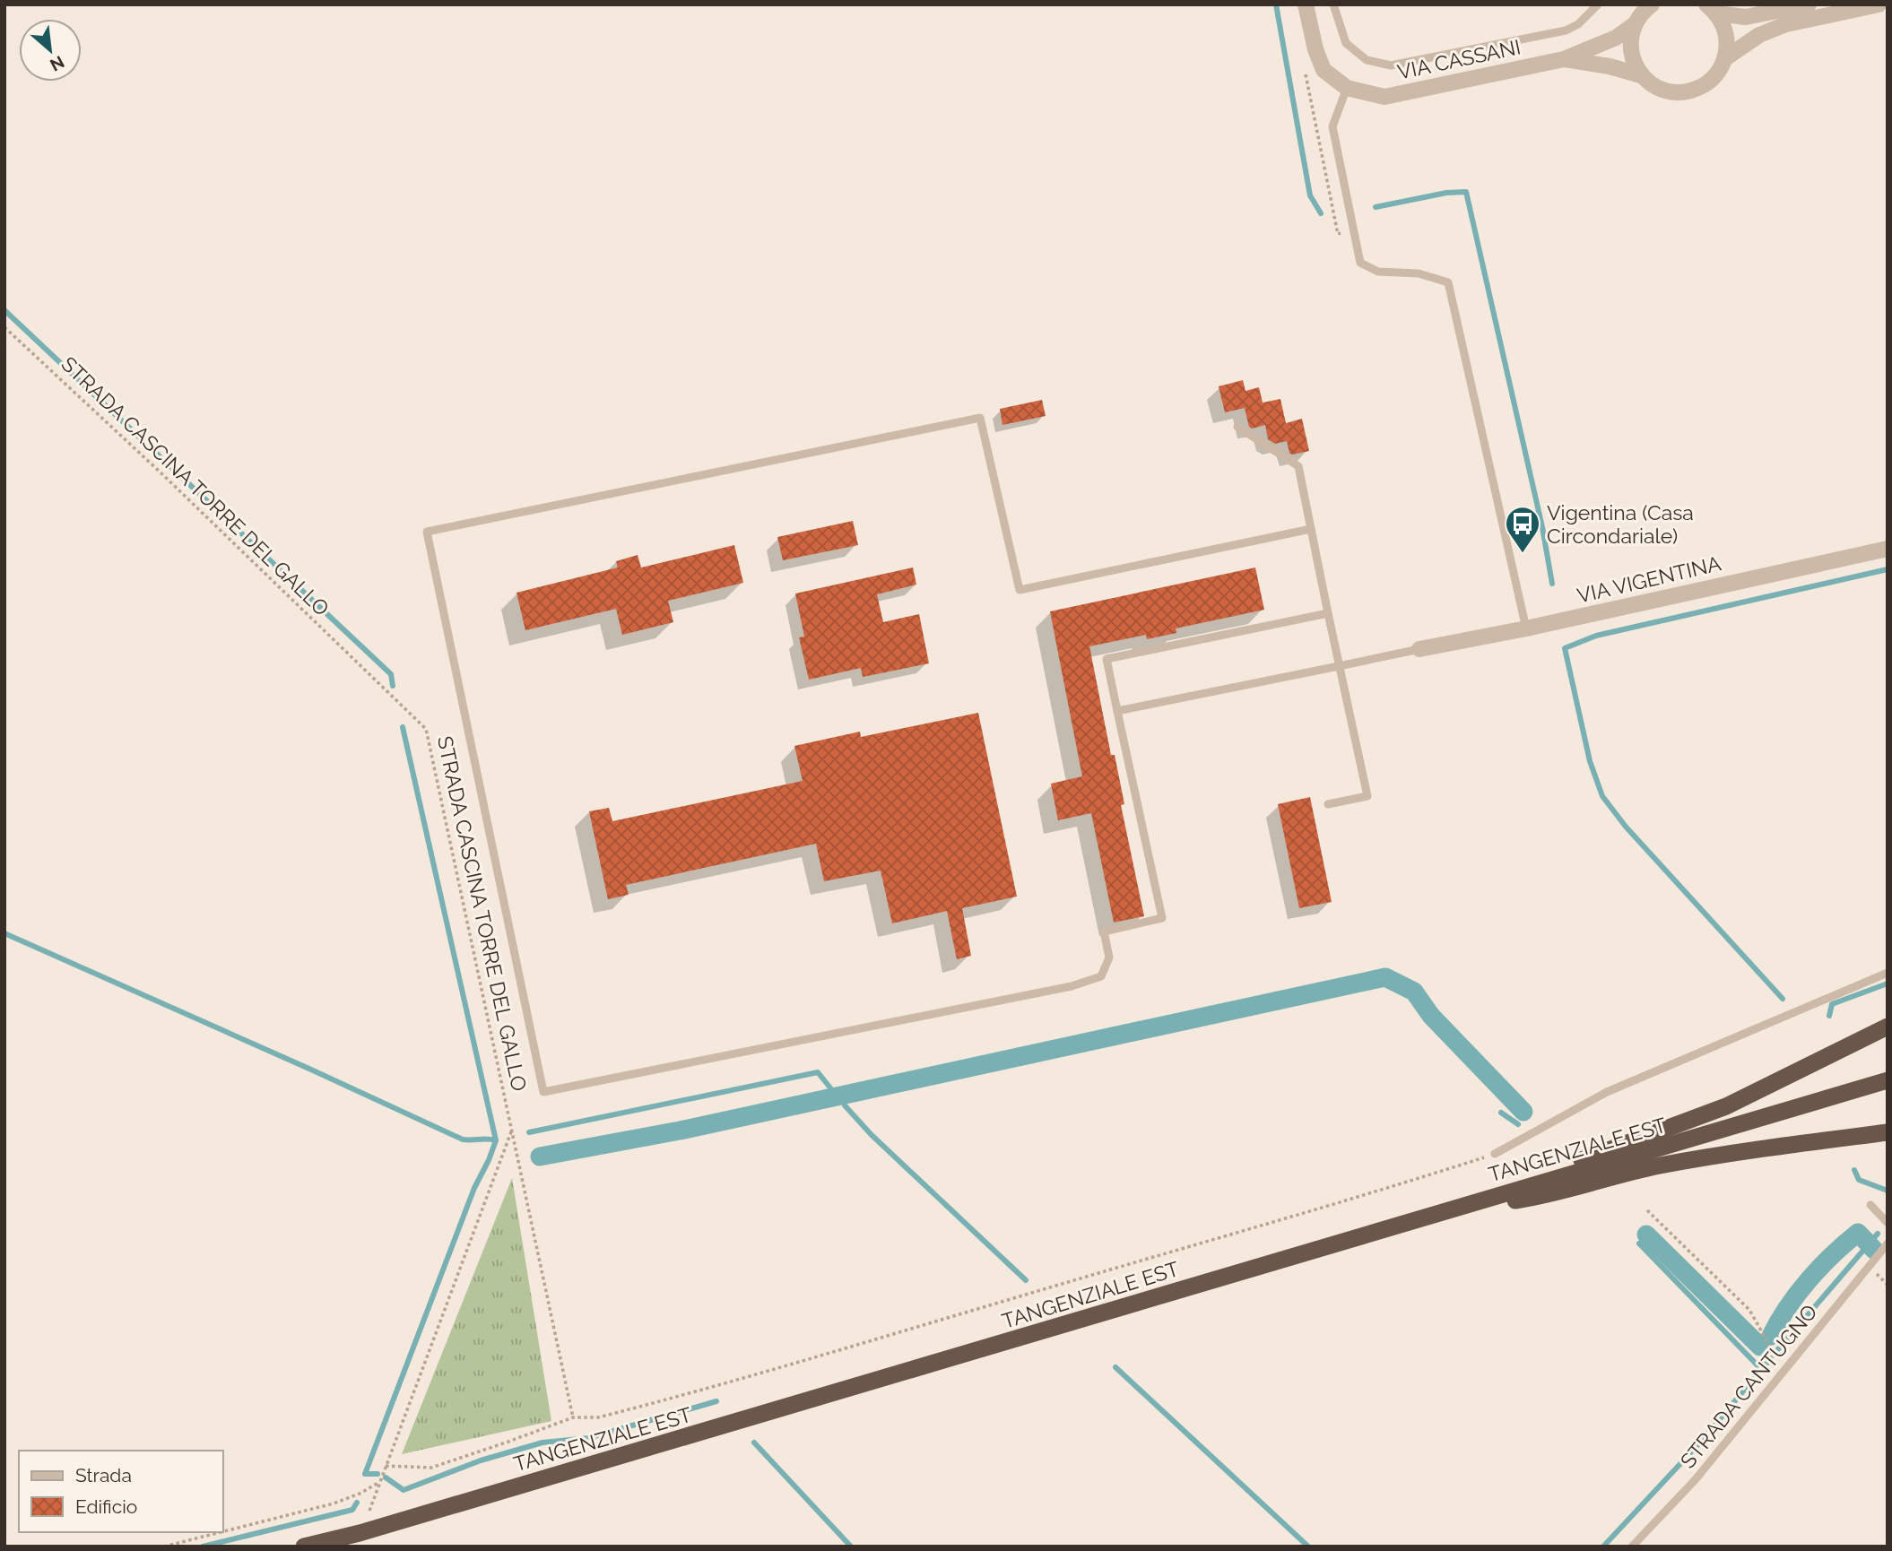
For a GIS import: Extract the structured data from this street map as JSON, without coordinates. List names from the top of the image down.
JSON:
{
  "streets": {
    "highway": ["TANGENZIALE EST"],
    "street": ["VIA CASSANI", "VIA VIGENTINA"],
    "lane": ["STRADA CANTUGNO"],
    "path": ["STRADA CASCINA TORRE DEL GALLO"]
  },
  "places": {
    "bus stop": ["Vigentina (Casa Circondariale)"]
  },
  "legend": ["Strada", "Edificio"],
  "north": "bottom right"
}
